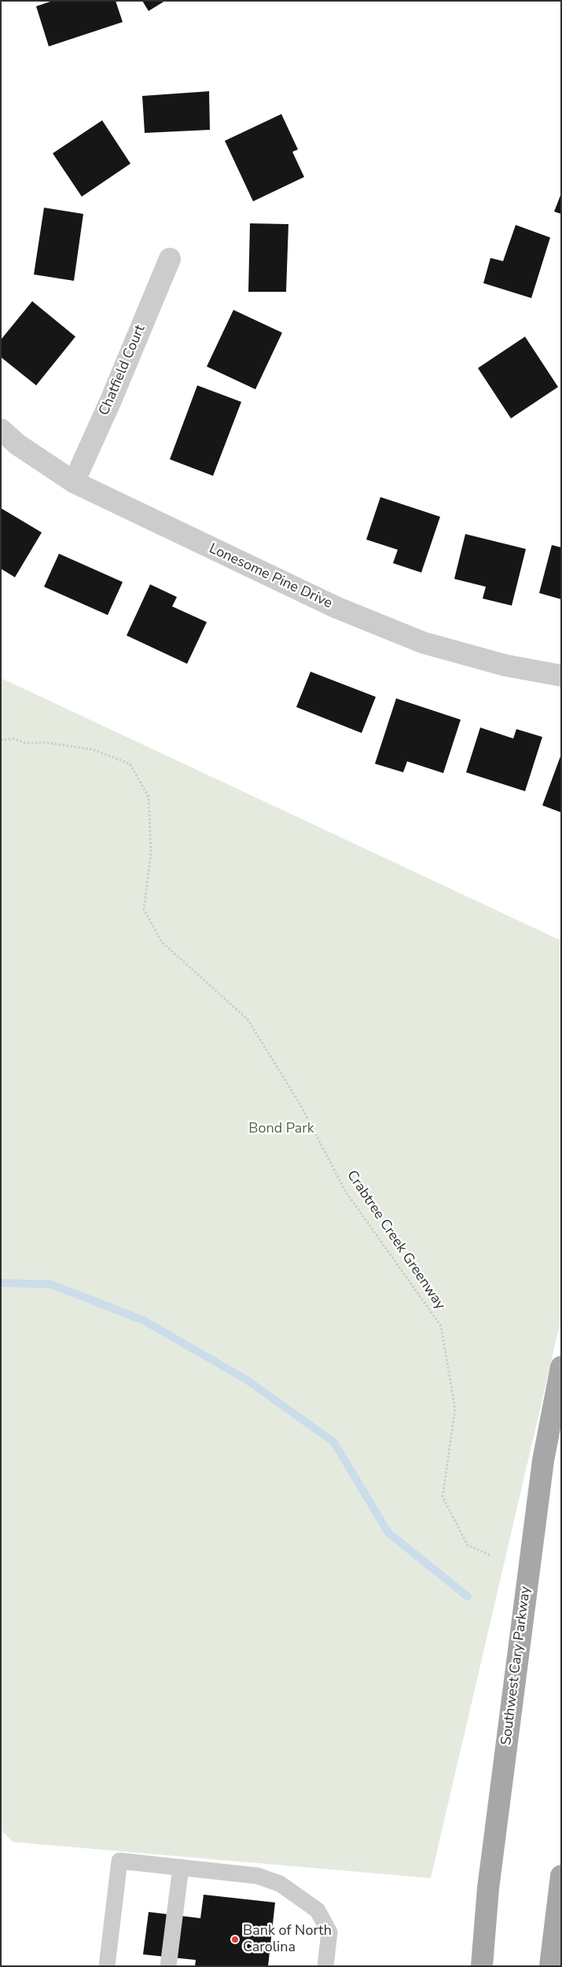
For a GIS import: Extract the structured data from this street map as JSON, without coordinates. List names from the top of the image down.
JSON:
{
  "streets": {
    "main road": ["Southwest Cary Parkway"],
    "street": ["Chatfield Court", "Lonesome Pine Drive"],
    "path": ["Crabtree Creek Greenway"]
  },
  "crossings": [
    ["Chatfield Court", "Lonesome Pine Drive"]
  ],
  "parks": ["Bond Park"],
  "places": ["Bank of North Carolina"]
}
